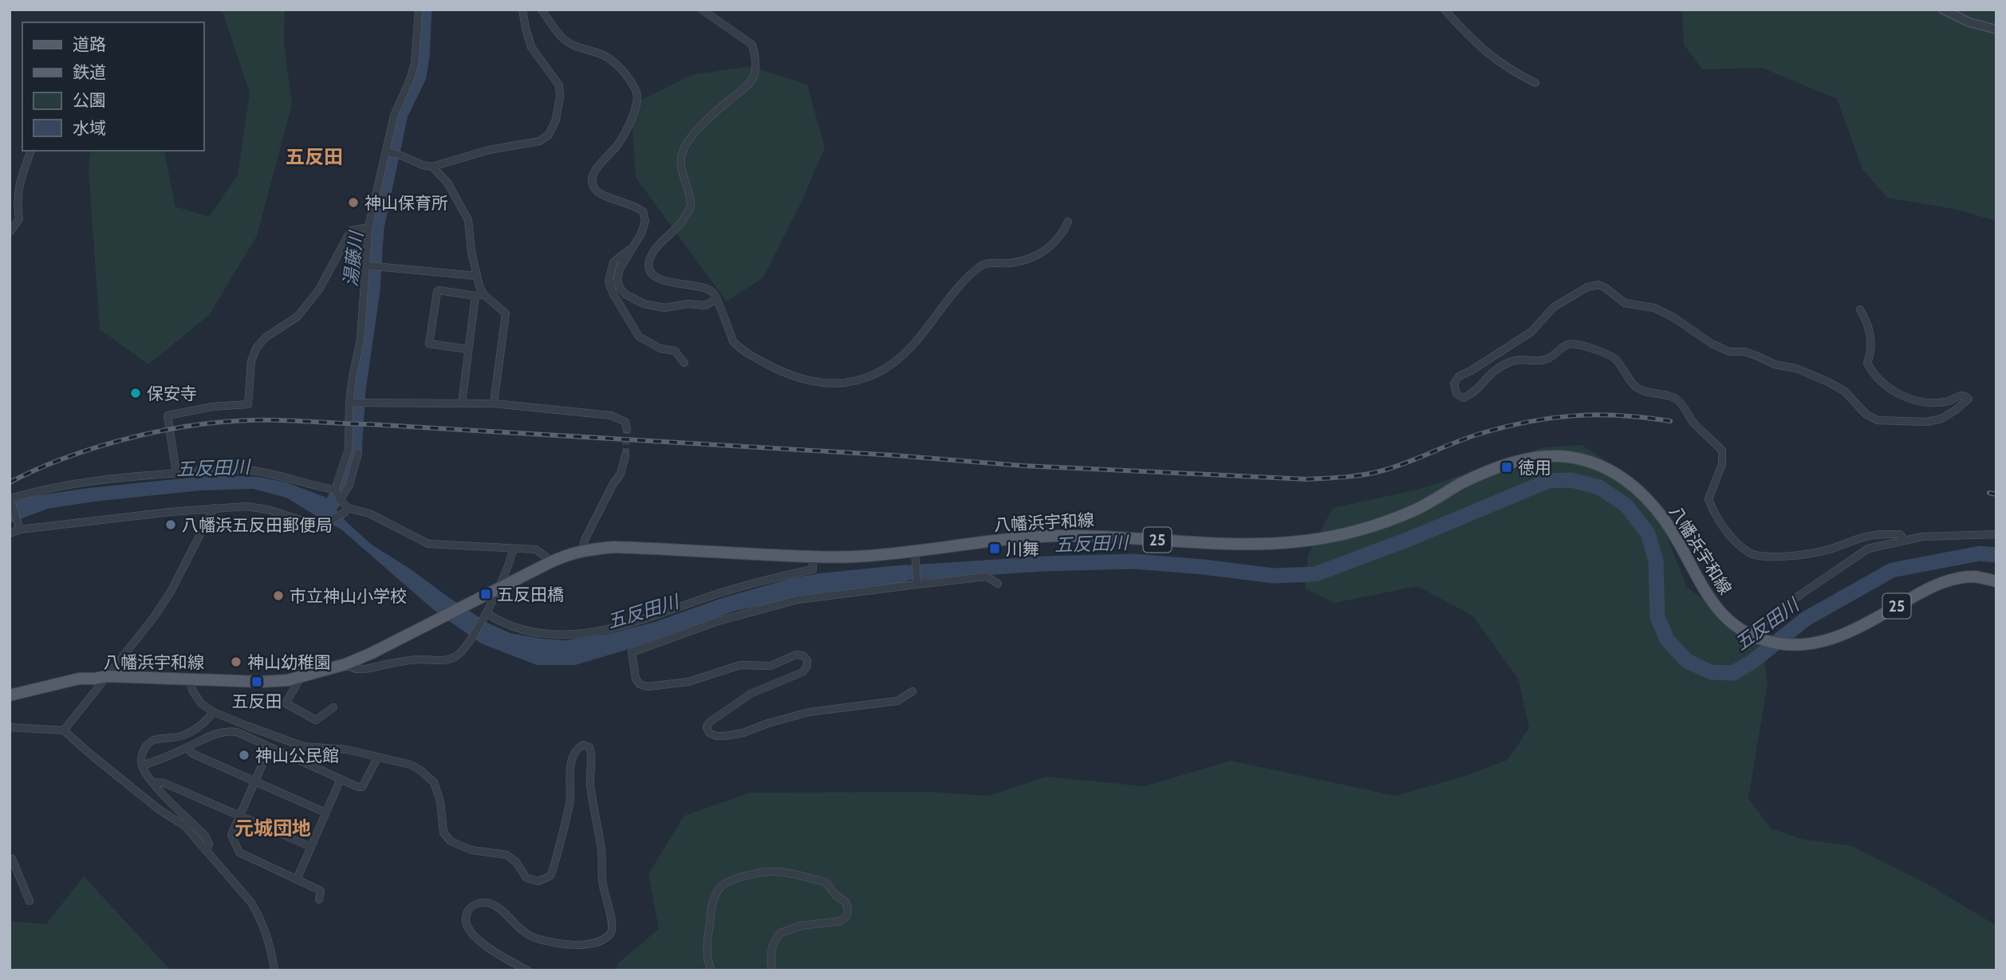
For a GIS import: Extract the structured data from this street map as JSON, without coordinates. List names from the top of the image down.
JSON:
{
  "streets": {
    "main road": ["八幡浜宇和線", "25"]
  },
  "districts": ["五反田", "元城団地"],
  "water": ["湯藤川", "五反田川"],
  "places": {
    "other": [
      "神山保育所",
      "保安寺",
      "八幡浜五反田郵便局",
      "市立神山小学校",
      "神山幼稚園",
      "神山公民館"
    ],
    "transit": [
      "徳用",
      "川舞",
      "五反田橋",
      "五反田"
    ]
  },
  "legend": [
    "道路",
    "鉄道",
    "公園",
    "水域"
  ]
}
